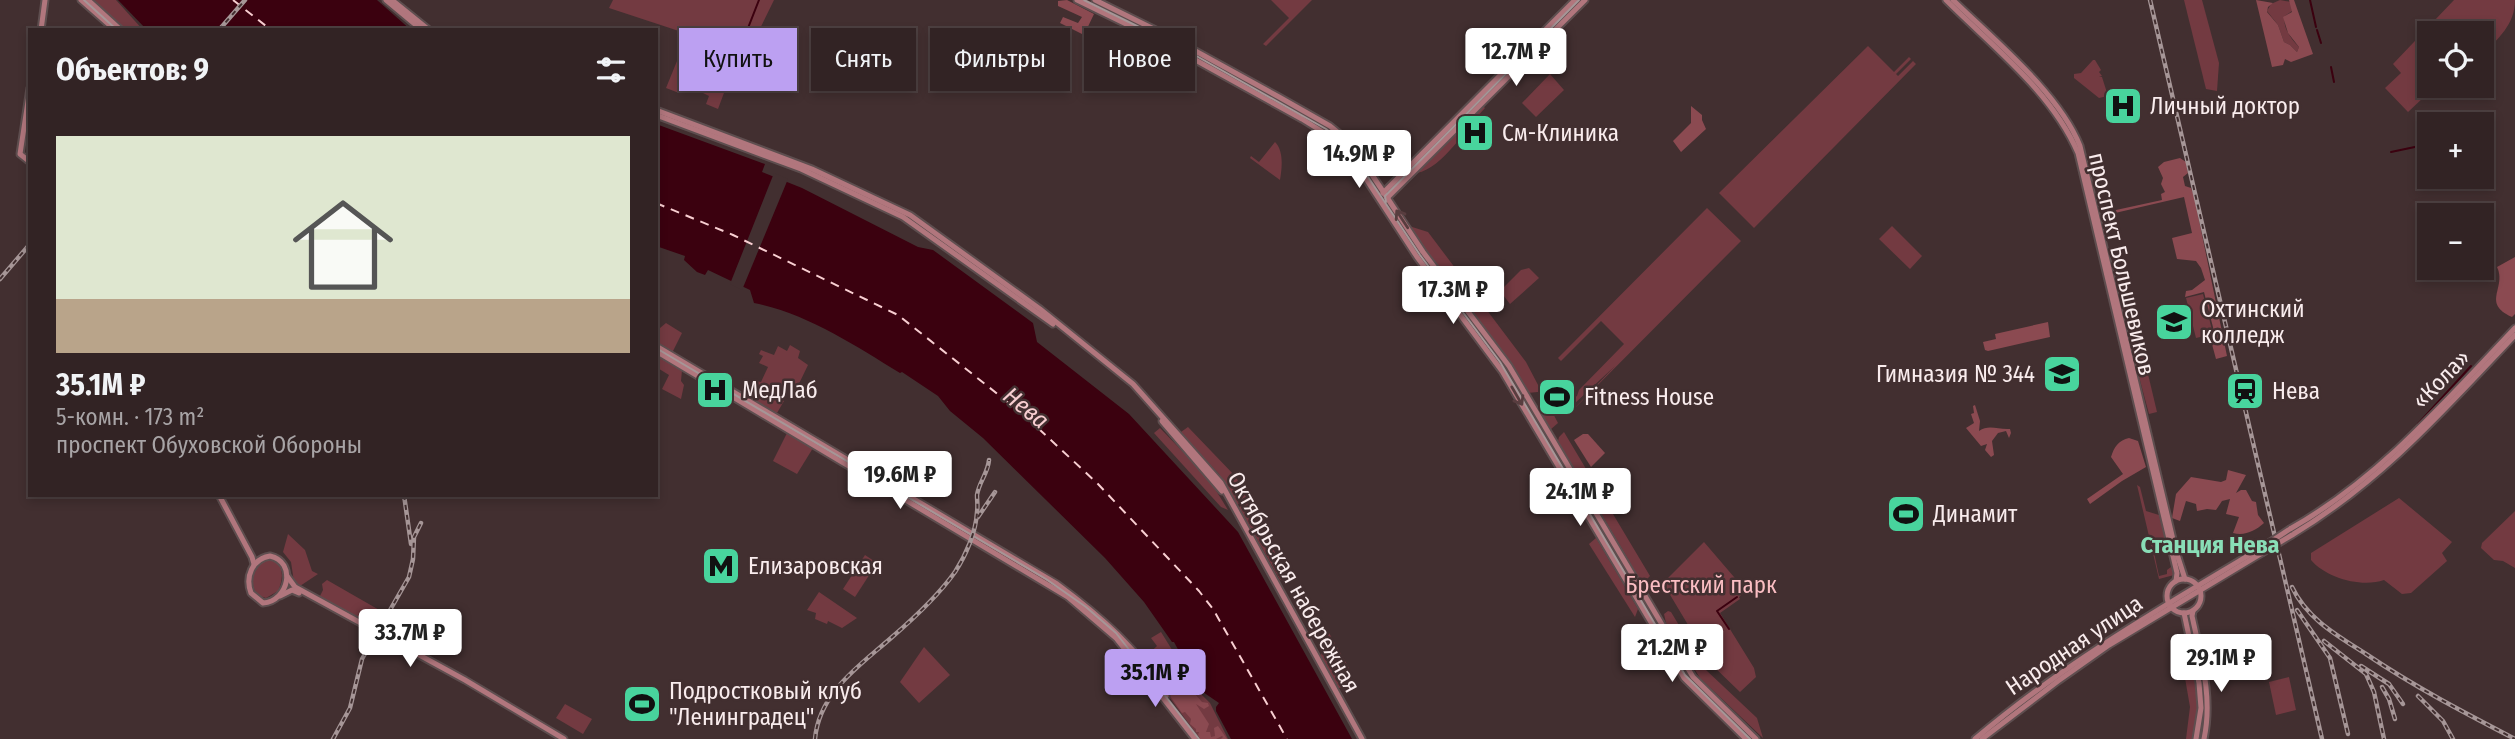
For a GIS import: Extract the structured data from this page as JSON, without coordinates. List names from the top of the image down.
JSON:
{
  "streets": {
    "main road": [
      "проспект Большевиков",
      "«Кола»",
      "Октябрьская набережная",
      "Народная улица"
    ]
  },
  "crossings": [
    ["проспект Большевиков", "Народная улица"],
    ["«Кола»", "Народная улица"]
  ],
  "districts": ["Станция Нева"],
  "water": ["Нева"],
  "parks": ["Брестский парк"],
  "places": {
    "hospital": ["Личный доктор", "См-Клиника", "МедЛаб"],
    "school or university": ["Охтинский колледж", "Гимназия № 344"],
    "station": ["Нева"],
    "sports": ["Fitness House", "Динамит", "Подростковый клуб \"Ленинградец\""],
    "metro station": ["Елизаровская"]
  },
  "page": {
    "map_buttons": ["+", "−"],
    "price": [
      "12.7M ₽",
      "14.9M ₽",
      "17.3M ₽",
      "19.6M ₽",
      "24.1M ₽",
      "33.7M ₽",
      "21.2M ₽",
      "29.1M ₽",
      "35.1M ₽"
    ],
    "chip": [
      "Купить",
      "Снять",
      "Фильтры",
      "Новое"
    ],
    "heading": "Объектов: 9",
    "list": [
      {
        "name": "35.1M ₽",
        "note": "5-комн. · 173 m² · проспект Обуховской Обороны"
      }
    ]
  }
}
